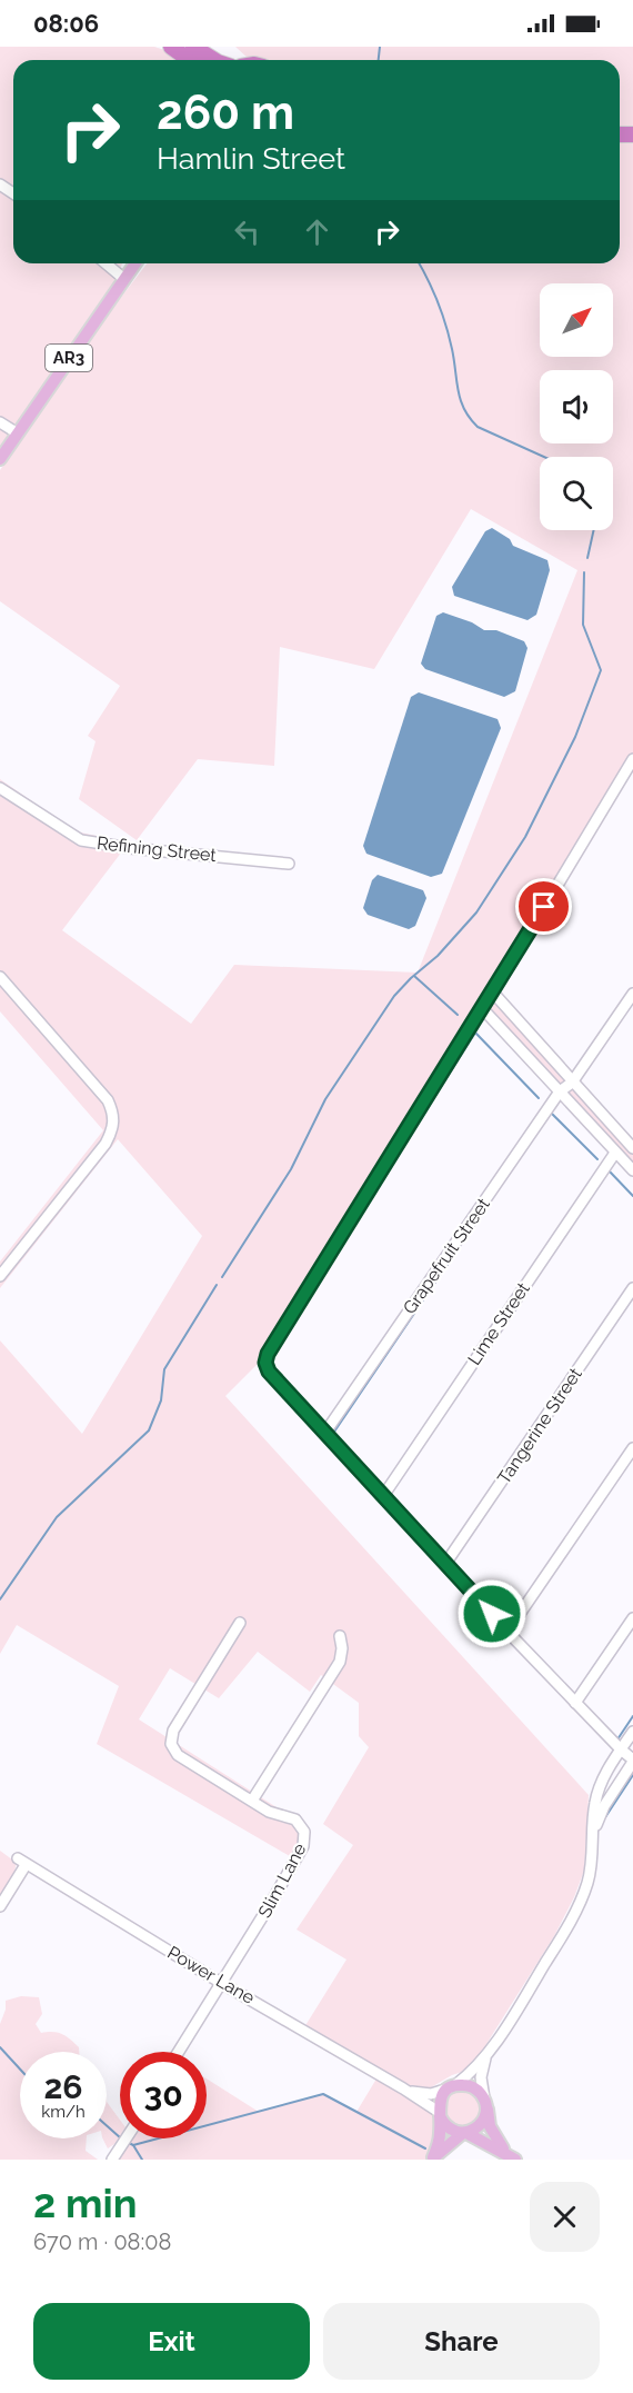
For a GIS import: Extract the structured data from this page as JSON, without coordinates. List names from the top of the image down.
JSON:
{
  "streets": {
    "main road": ["AR3"],
    "street": [
      "Refining Street",
      "Grapefruit Street",
      "Lime Street",
      "Tangerine Street",
      "Slim Lane",
      "Power Lane"
    ]
  },
  "crossings": [
    ["Slim Lane", "Power Lane"]
  ],
  "north": "top right",
  "page": {
    "status": "08:06",
    "turn": ["260 m", "Hamlin Street"],
    "speed": "26 km/h",
    "limit": "30",
    "heading": ["2 min", "670 m · 08:08"],
    "buttons": ["Exit", "Share"]
  }
}
